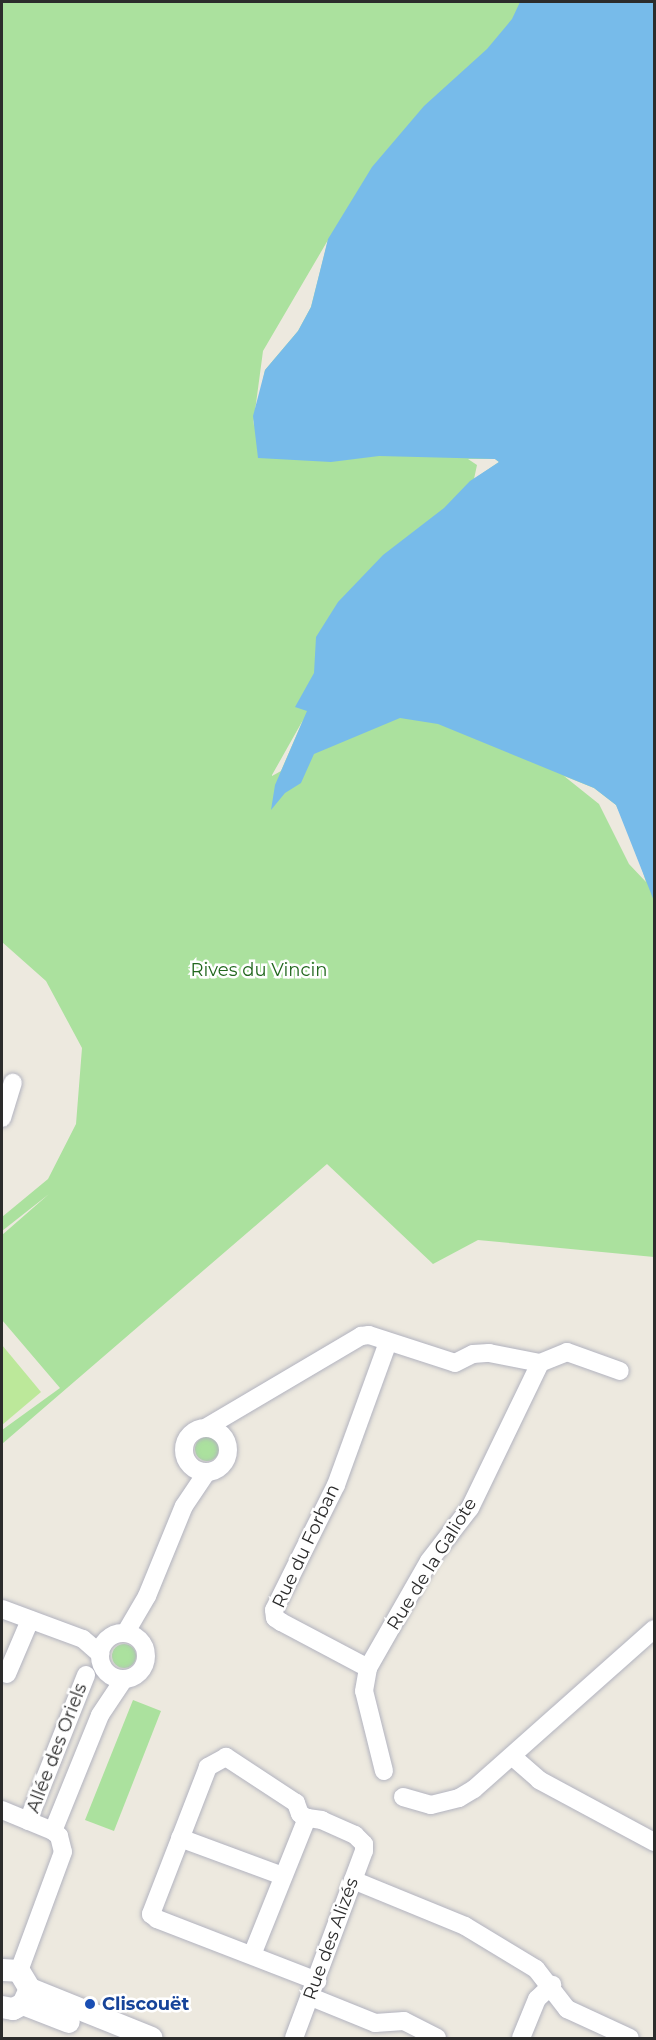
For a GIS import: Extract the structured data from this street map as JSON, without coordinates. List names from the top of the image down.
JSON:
{
  "streets": {
    "street": [
      "Rue du Forban",
      "Rue de la Galiote",
      "Allée des Oriels",
      "Rue des Alizés"
    ]
  },
  "crossings": [
    ["Rue du Forban", "Rue de la Galiote"]
  ],
  "parks": ["Rives du Vincin"],
  "places": ["Cliscouët"]
}
